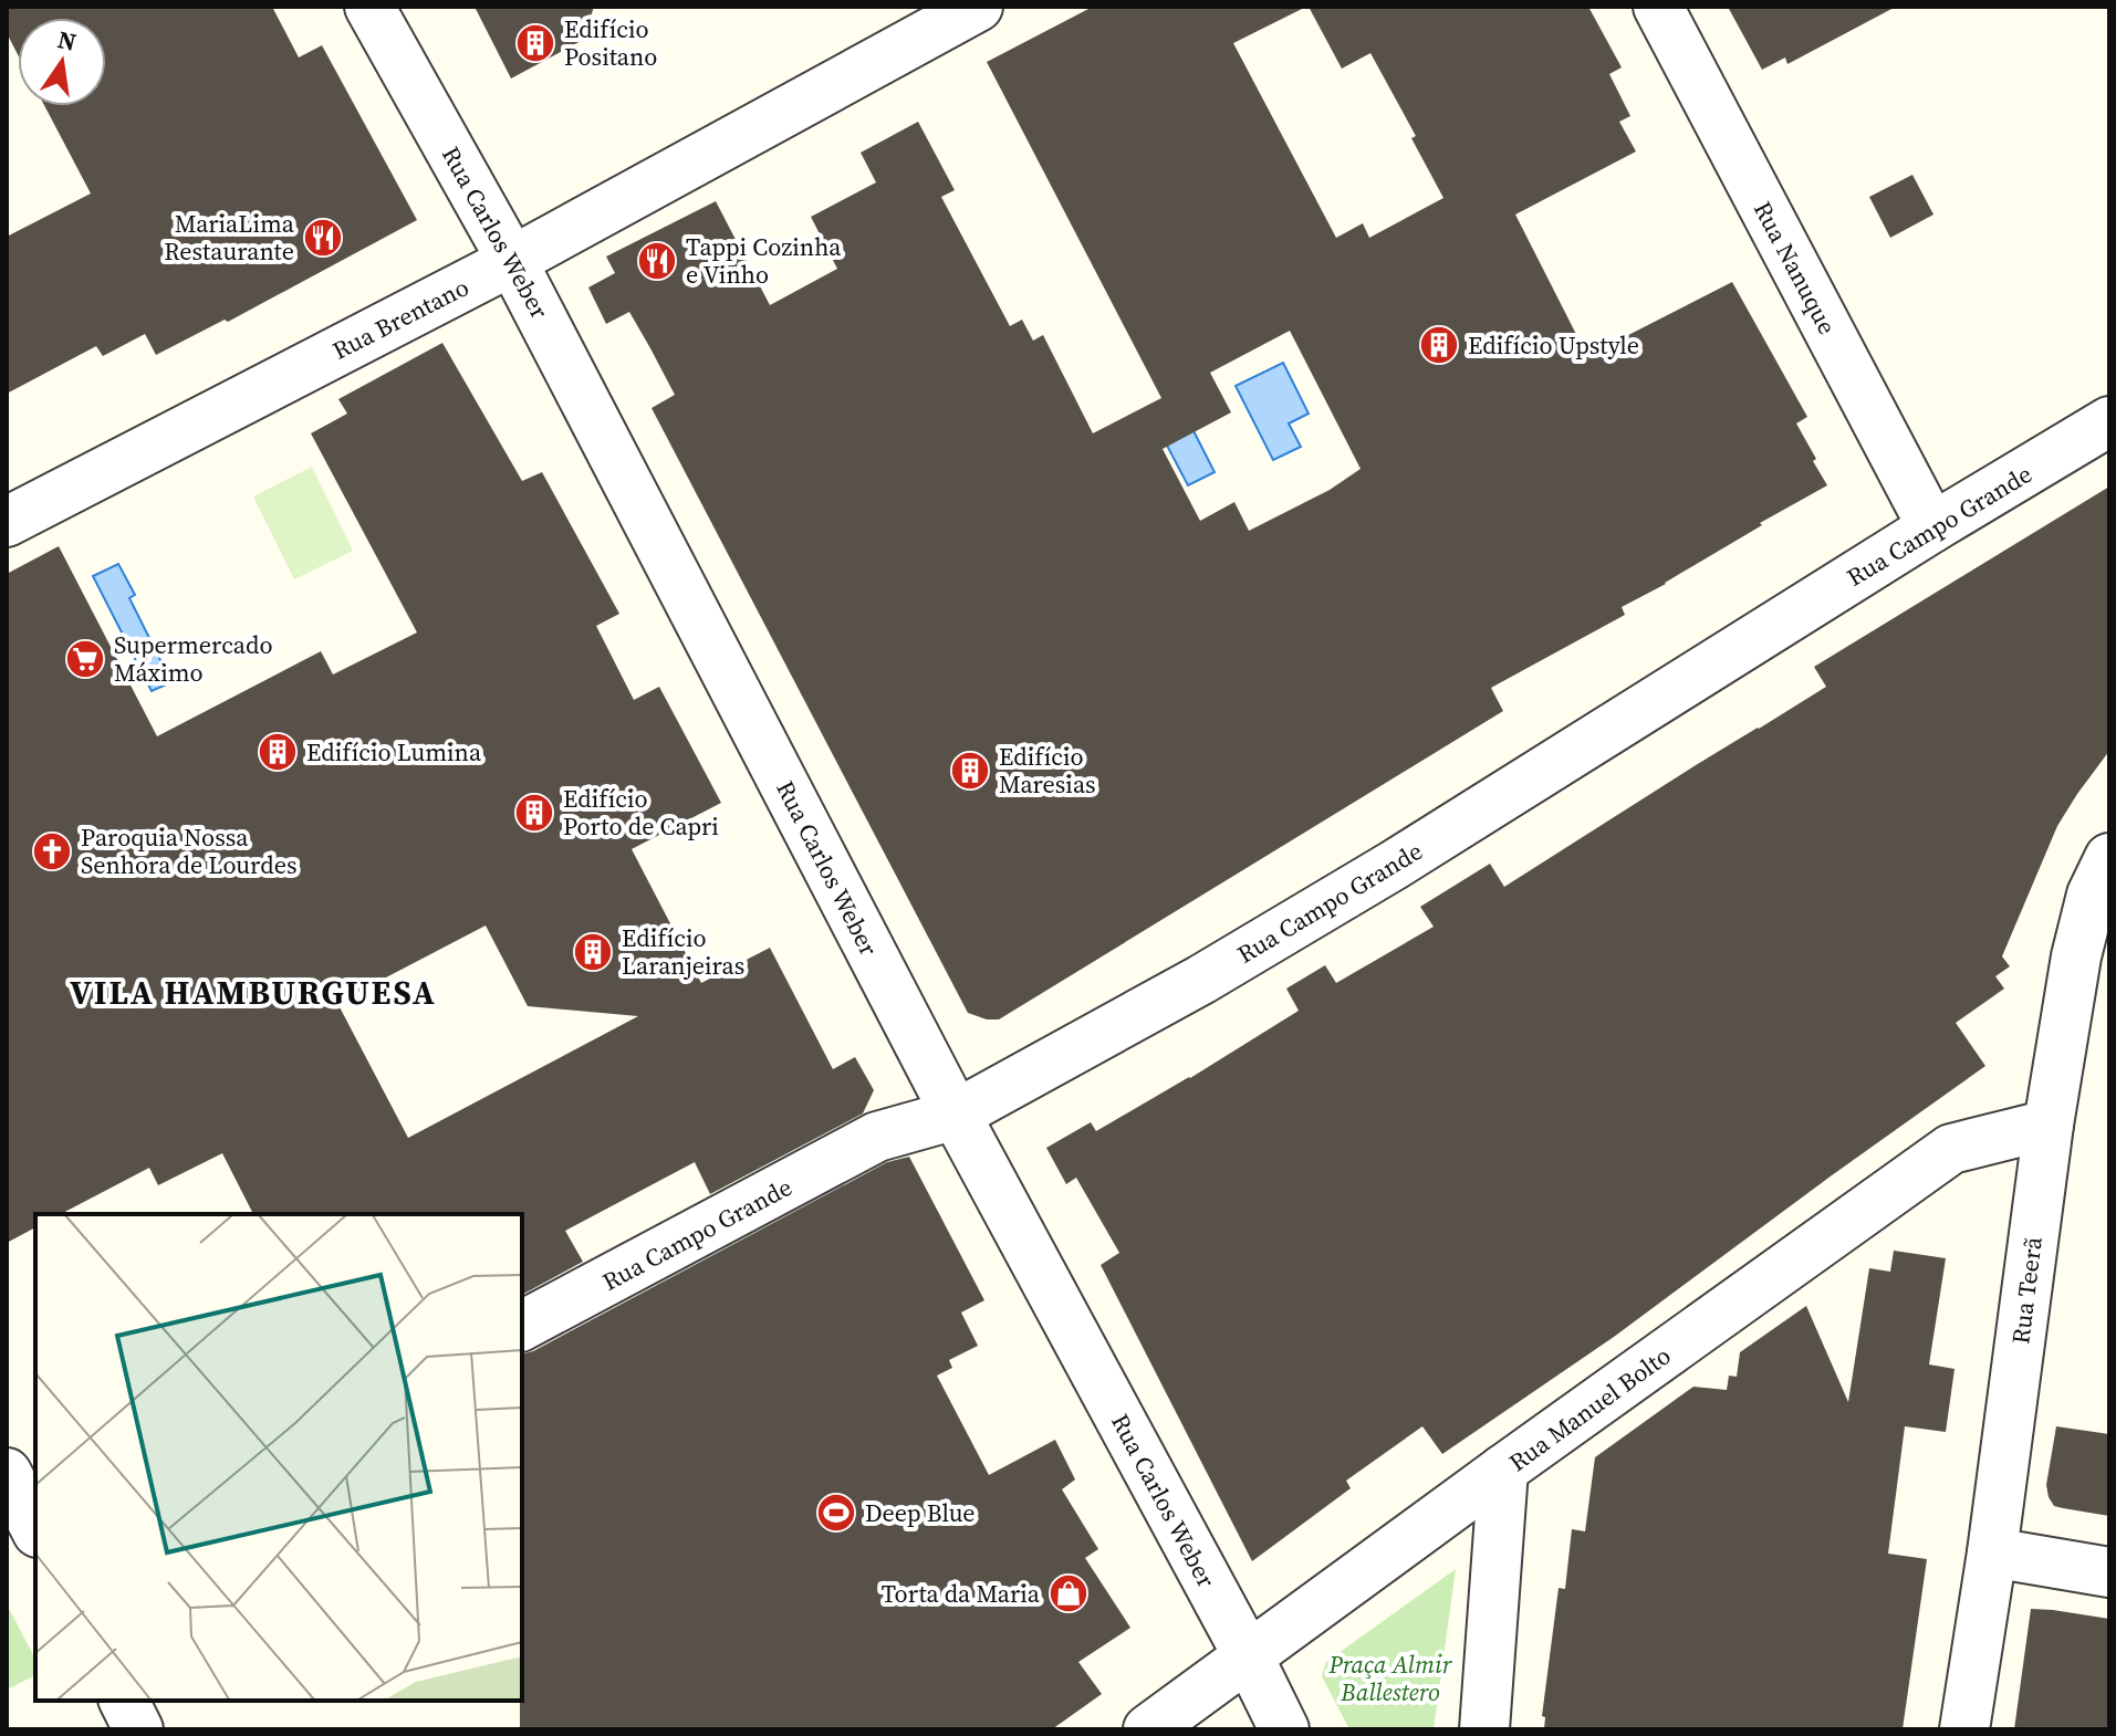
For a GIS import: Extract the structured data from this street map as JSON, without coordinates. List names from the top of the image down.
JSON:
{
  "streets": {
    "street": [
      "Rua Carlos Weber",
      "Rua Nanuque",
      "Rua Brentano",
      "Rua Campo Grande",
      "Rua Teerã",
      "Rua Manuel Bolto"
    ]
  },
  "crossings": [
    ["Rua Carlos Weber", "Rua Brentano"],
    ["Rua Carlos Weber", "Rua Campo Grande"],
    ["Rua Carlos Weber", "Rua Manuel Bolto"],
    ["Rua Nanuque", "Rua Campo Grande"],
    ["Rua Teerã", "Rua Manuel Bolto"]
  ],
  "districts": ["VILA HAMBURGUESA"],
  "parks": ["Praça Almir Ballestero"],
  "places": {
    "building": [
      "Edifício Positano",
      "Edifício Upstyle",
      "Edifício Lumina",
      "Edifício Maresias",
      "Edifício Porto de Capri",
      "Edifício Laranjeiras"
    ],
    "restaurant": ["MariaLima Restaurante", "Tappi Cozinha e Vinho"],
    "supermarket": ["Supermercado Máximo"],
    "church": ["Paroquia Nossa Senhora de Lourdes"],
    "sports": ["Deep Blue"],
    "shop": ["Torta da Maria"]
  },
  "north": "top"
}
